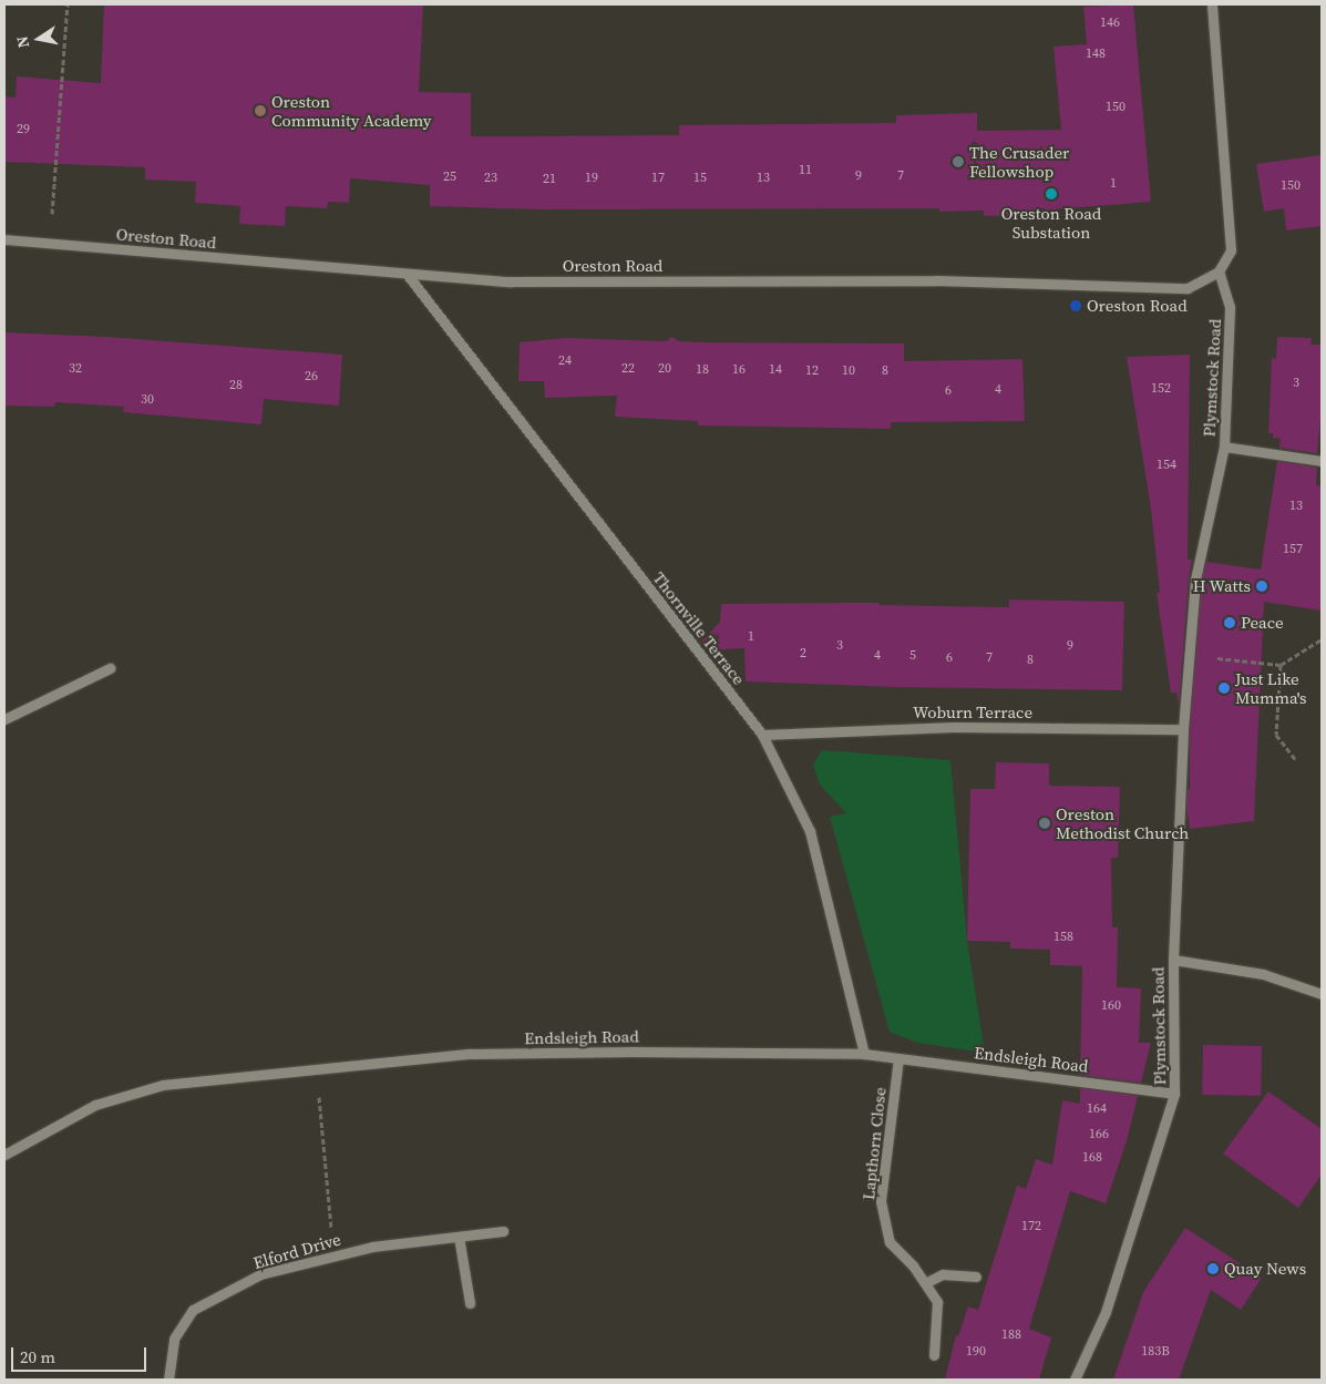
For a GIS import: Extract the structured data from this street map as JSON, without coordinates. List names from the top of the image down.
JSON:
{
  "streets": {
    "street": [
      "Oreston Road",
      "Plymstock Road",
      "Thornville Terrace",
      "Woburn Terrace",
      "Endsleigh Road",
      "Lapthorn Close",
      "Elford Drive"
    ]
  },
  "crossings": [
    ["Oreston Road", "Plymstock Road"],
    ["Oreston Road", "Thornville Terrace"],
    ["Plymstock Road", "Woburn Terrace"],
    ["Plymstock Road", "Endsleigh Road"],
    ["Thornville Terrace", "Woburn Terrace"],
    ["Thornville Terrace", "Endsleigh Road"],
    ["Endsleigh Road", "Lapthorn Close"]
  ],
  "places": [
    "Oreston Community Academy",
    "The Crusader Fellowshop",
    "Oreston Road Substation",
    "Oreston Road",
    "H Watts",
    "Peace",
    "Just Like Mumma's",
    "Oreston Methodist Church",
    "Quay News"
  ],
  "house_numbers": [
    "146",
    "148",
    "150",
    "29",
    "11",
    "9",
    "7",
    "25",
    "23",
    "19",
    "17",
    "15",
    "13",
    "21",
    "1",
    "150",
    "24",
    "32",
    "22",
    "20",
    "18",
    "16",
    "14",
    "12",
    "10",
    "8",
    "26",
    "3",
    "28",
    "152",
    "4",
    "6",
    "30",
    "154",
    "13",
    "157",
    "1",
    "3",
    "9",
    "2",
    "4",
    "5",
    "6",
    "7",
    "8",
    "158",
    "160",
    "164",
    "166",
    "168",
    "172",
    "188",
    "190",
    "183B"
  ],
  "scale_bar": "20 m",
  "north": "left"
}
